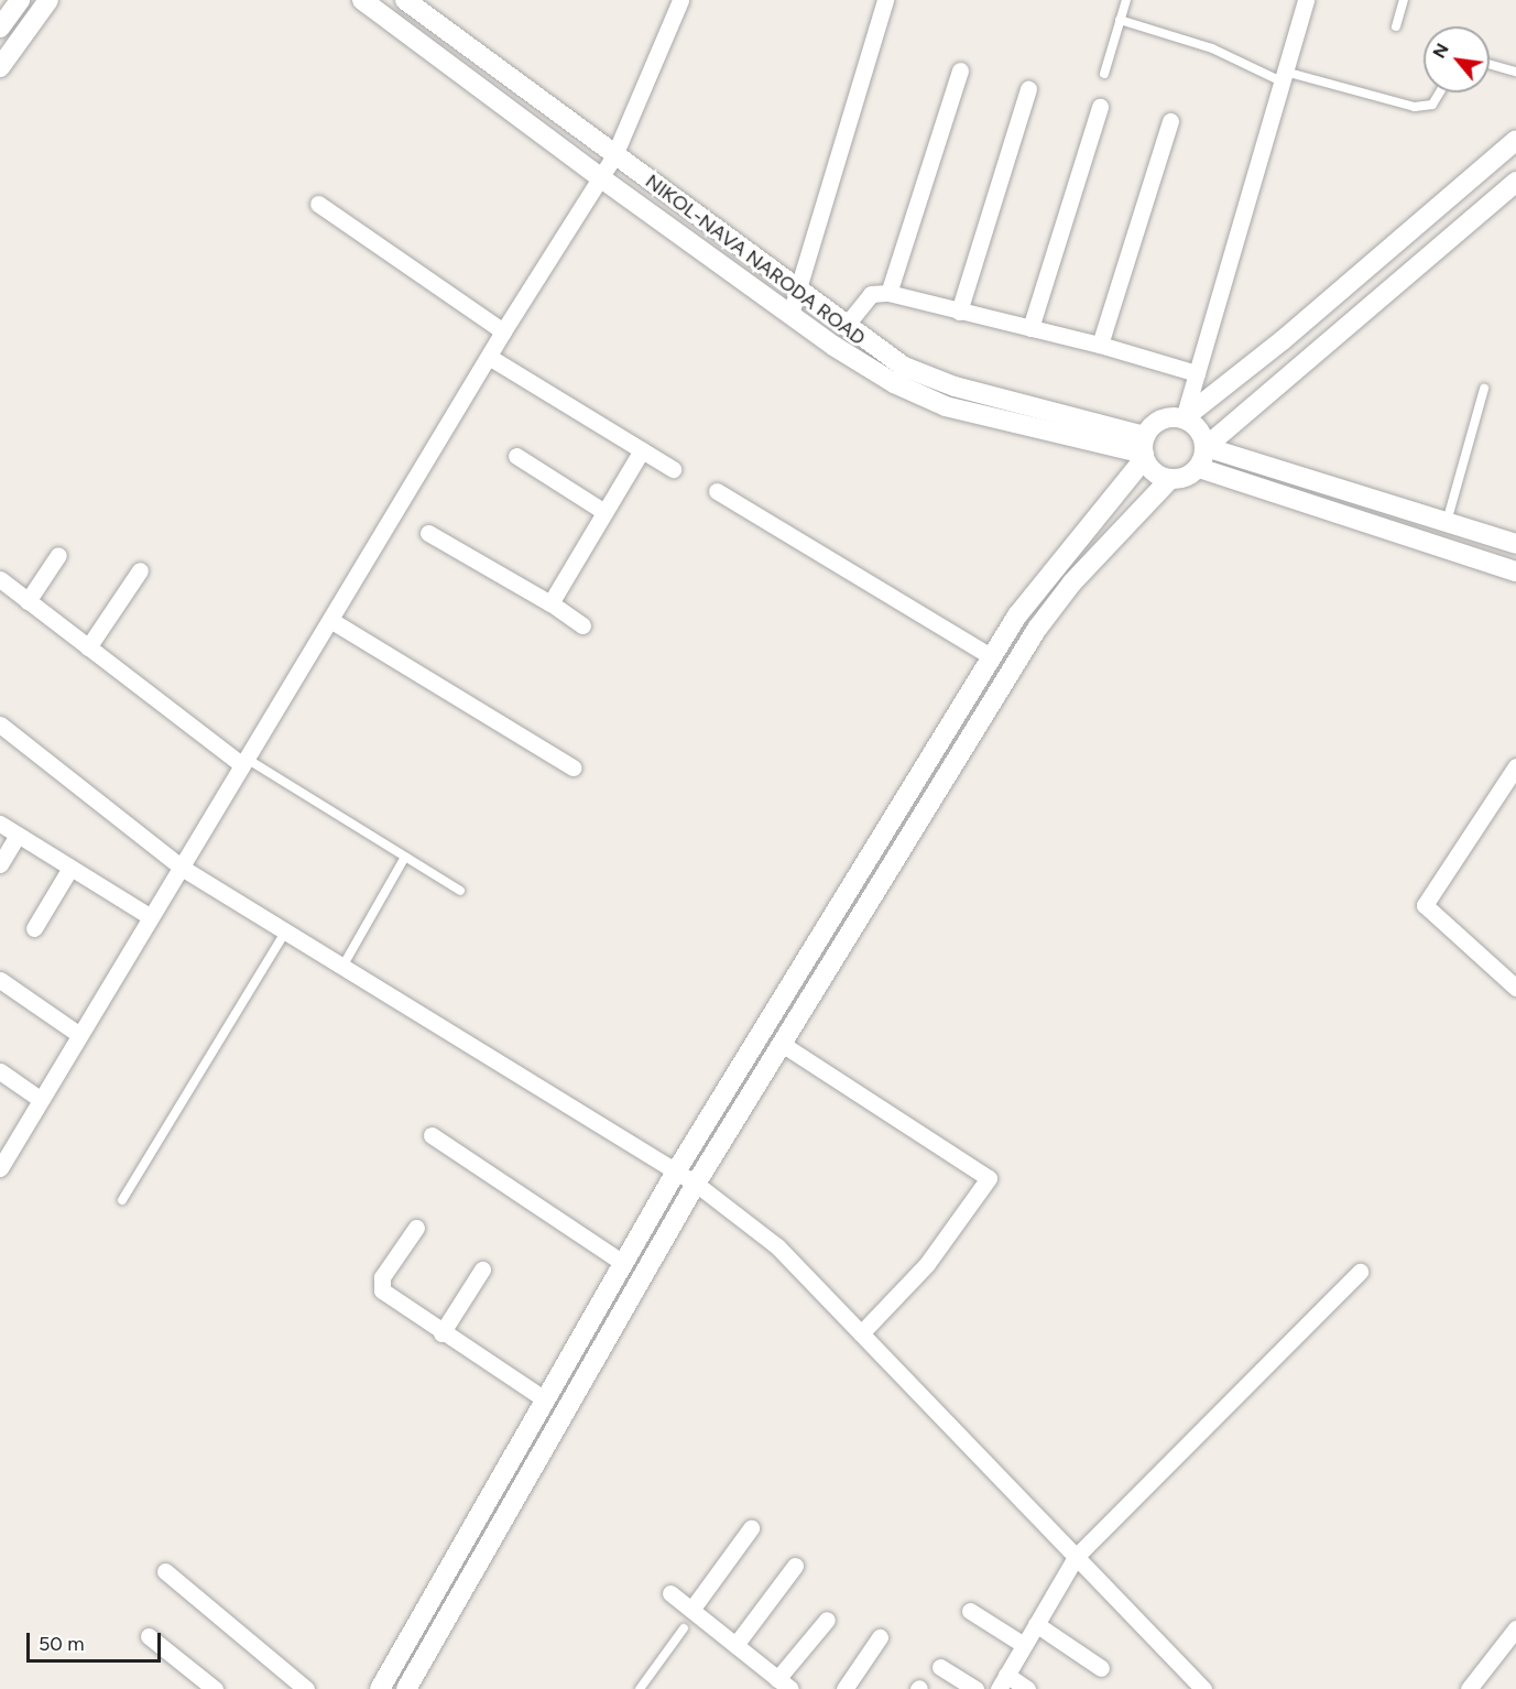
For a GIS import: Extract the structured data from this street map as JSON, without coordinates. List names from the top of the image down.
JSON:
{
  "streets": {
    "street": ["NIKOL-NAVA NARODA ROAD"]
  },
  "scale_bar": "50 m",
  "north": "top left"
}
